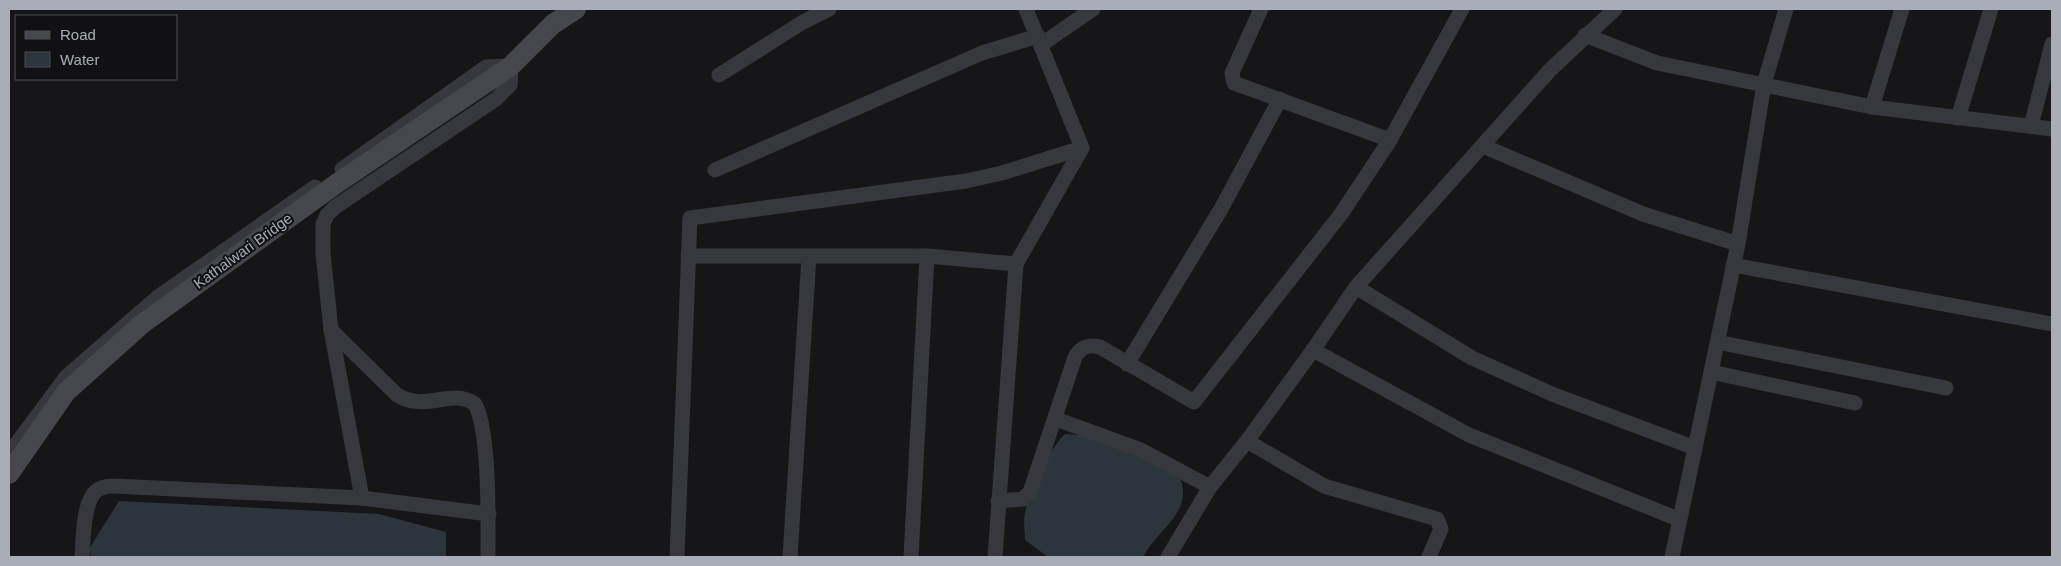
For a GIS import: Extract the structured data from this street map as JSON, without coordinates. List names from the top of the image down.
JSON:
{
  "streets": {
    "main road": ["Kathalwari Bridge"]
  },
  "legend": ["Road", "Water"]
}
